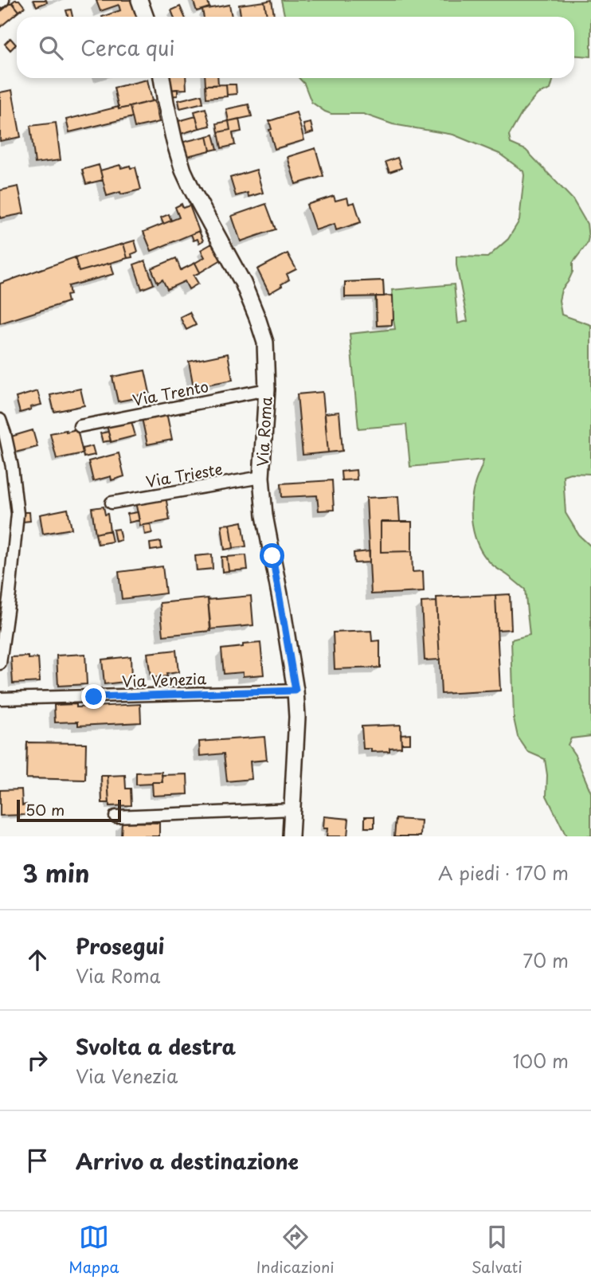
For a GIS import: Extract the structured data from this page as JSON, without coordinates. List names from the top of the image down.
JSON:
{
  "streets": {
    "main road": ["Via Roma"],
    "street": ["Via Trento", "Via Trieste", "Via Venezia"]
  },
  "crossings": [
    ["Via Trento", "Via Roma"],
    ["Via Roma", "Via Trieste"],
    ["Via Roma", "Via Venezia"]
  ],
  "scale_bar": "50 m",
  "page": {
    "search": "Cerca qui",
    "scale": "50 m",
    "heading": ["3 min", "A piedi · 170 m"],
    "list": [
      ["Prosegui", "Via Roma", "70 m"],
      ["Svolta a destra", "Via Venezia", "100 m"],
      "Arrivo a destinazione"
    ],
    "nav": ["Mappa", "Indicazioni", "Salvati"]
  }
}
